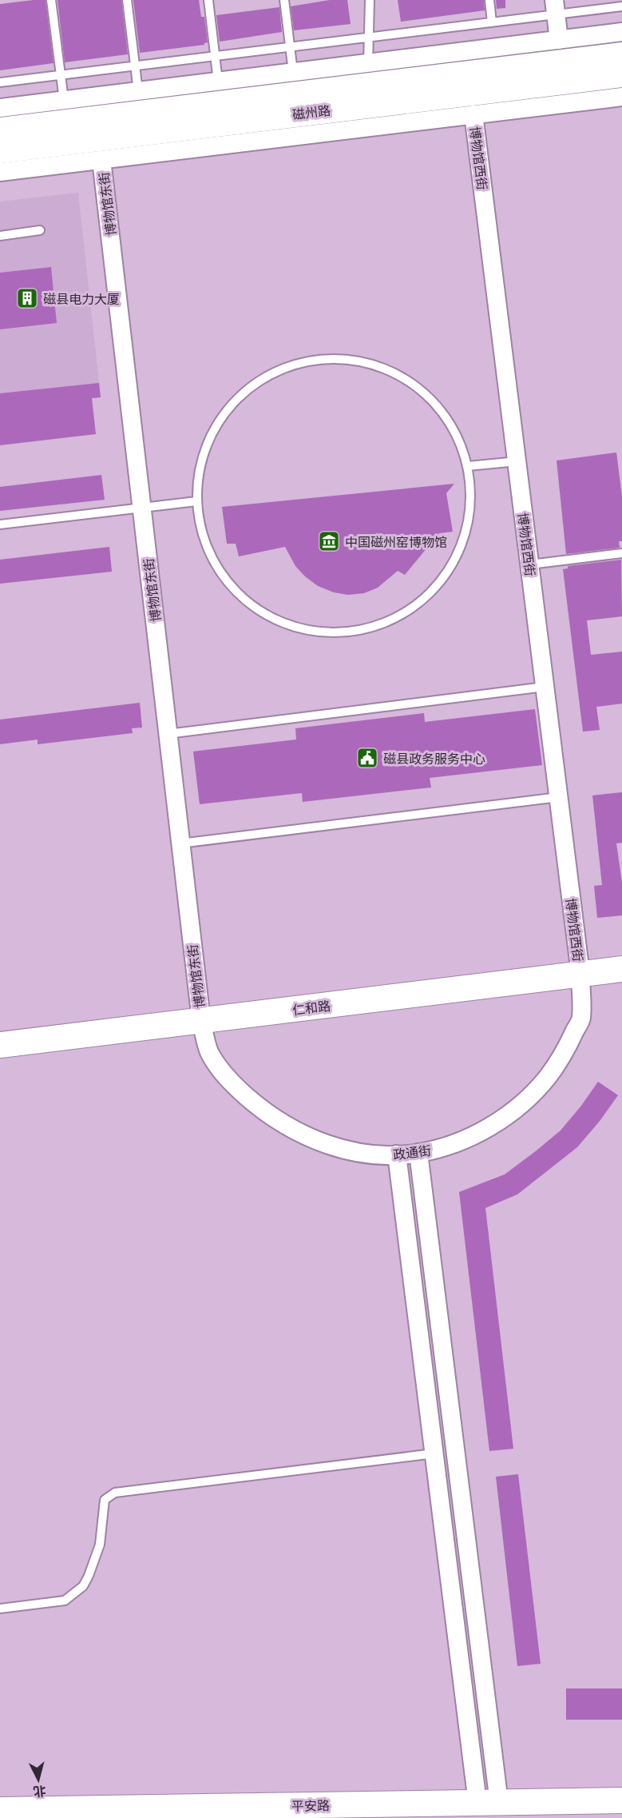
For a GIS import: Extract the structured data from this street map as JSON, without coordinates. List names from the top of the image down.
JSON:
{
  "streets": {
    "main road": ["磁州路", "仁和路", "平安路"],
    "street": ["博物馆西街", "博物馆东街", "政通街"]
  },
  "crossings": [
    ["博物馆西街", "仁和路"],
    ["博物馆西街", "政通街"],
    ["博物馆东街", "仁和路"],
    ["博物馆东街", "政通街"],
    ["仁和路", "政通街"]
  ],
  "places": {
    "building": ["磁县电力大厦"],
    "museum": ["中国磁州窑博物馆"],
    "public building": ["磁县政务服务中心"]
  },
  "north": "bottom"
}
